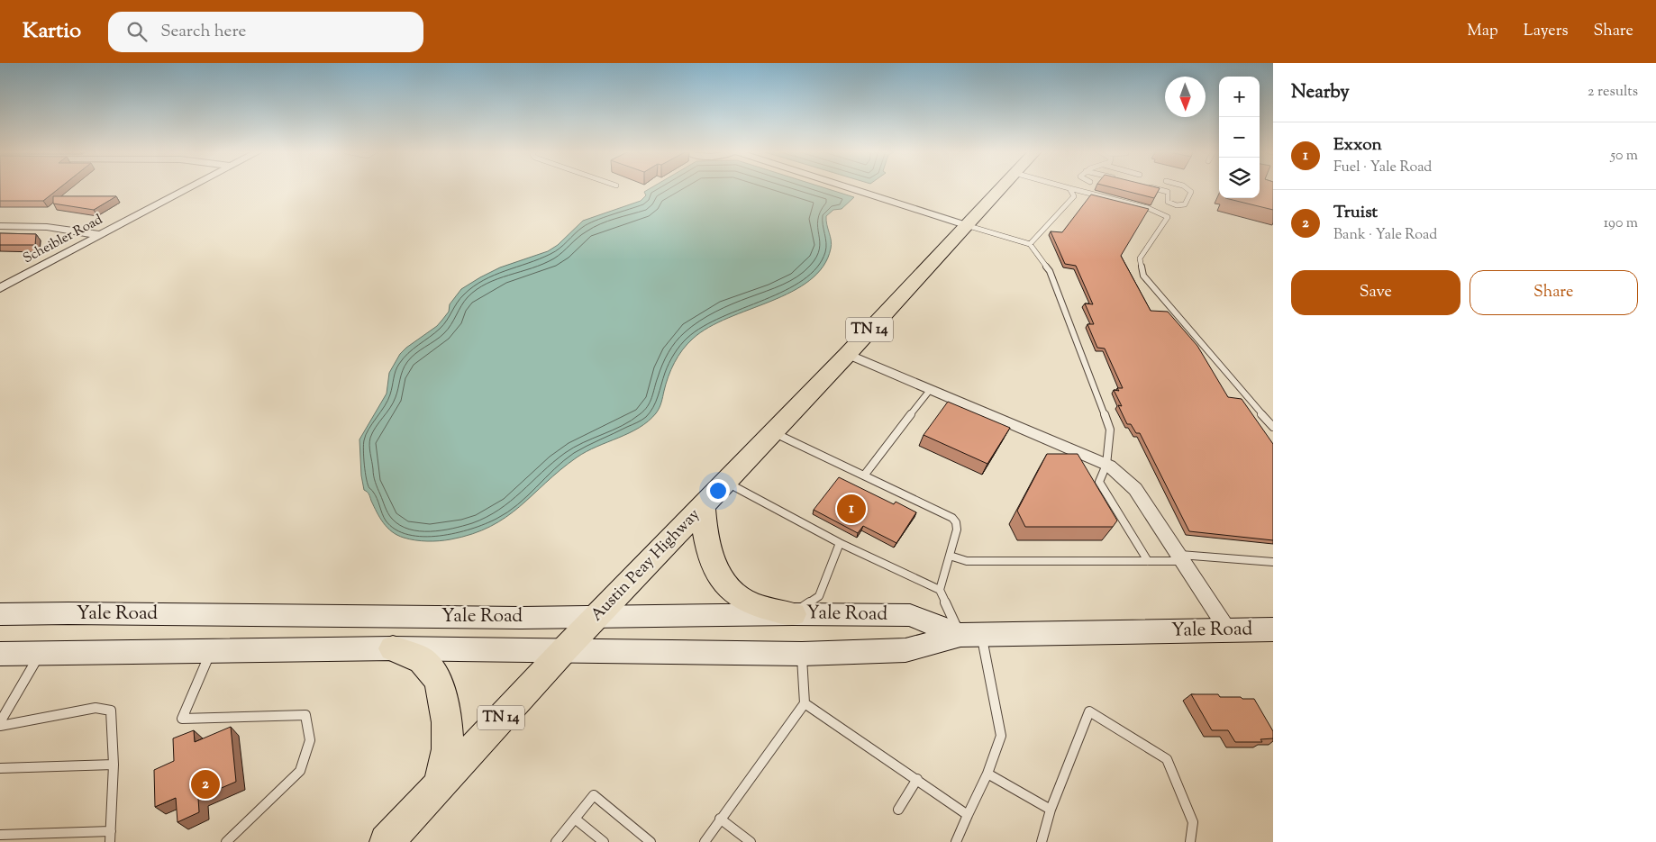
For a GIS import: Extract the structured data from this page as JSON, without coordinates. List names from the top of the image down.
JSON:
{
  "streets": {
    "main road": ["TN 14", "Austin Peay Highway", "Yale Road"],
    "street": ["Scheibler Road"]
  },
  "crossings": [
    ["Austin Peay Highway", "Yale Road"]
  ],
  "north": "bottom",
  "page": {
    "header": "Kartio",
    "search": "Search here",
    "nav": ["Map", "Layers", "Share"],
    "heading": ["Nearby", "2 results"],
    "map_buttons": ["+", "−"],
    "list": [
      {
        "mark": "1",
        "name": "Exxon",
        "note": "Fuel · Yale Road",
        "value": "50 m"
      },
      {
        "mark": "2",
        "name": "Truist",
        "note": "Bank · Yale Road",
        "value": "190 m"
      }
    ],
    "buttons": ["Save", "Share"],
    "pins": ["1", "2"]
  }
}
